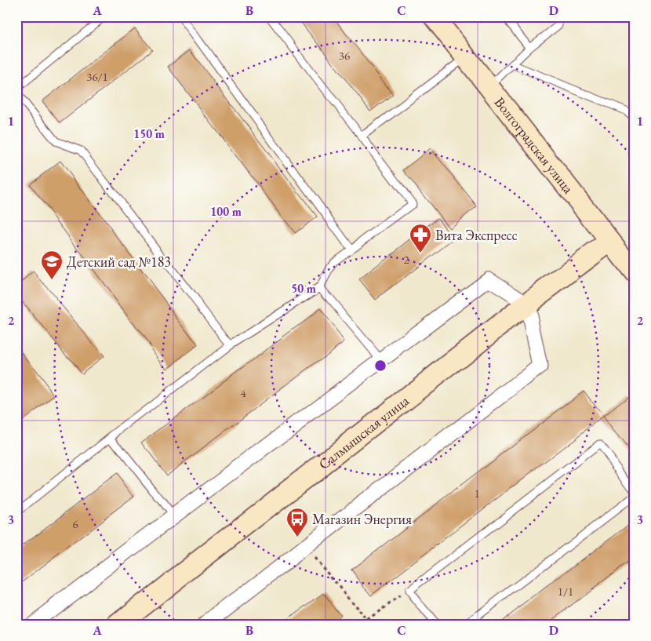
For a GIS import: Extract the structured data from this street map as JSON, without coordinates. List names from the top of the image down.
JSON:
{
  "streets": {
    "main road": ["Волгоградская улица", "Салмышская улица"]
  },
  "crossings": [
    ["Волгоградская улица", "Салмышская улица"]
  ],
  "places": {
    "pharmacy": ["Вита Экспресс"],
    "school or university": ["Детский сад №183"],
    "bus stop": ["Магазин Энергия"]
  },
  "house_numbers": [
    "36",
    "36/1",
    "2",
    "4",
    "1",
    "6",
    "1/1"
  ],
  "grid": {
    "columns": [
      "A",
      "B",
      "C",
      "D"
    ],
    "rows": ["1", "2", "3"]
  },
  "rings": ["150 m", "100 m", "50 m"]
}
